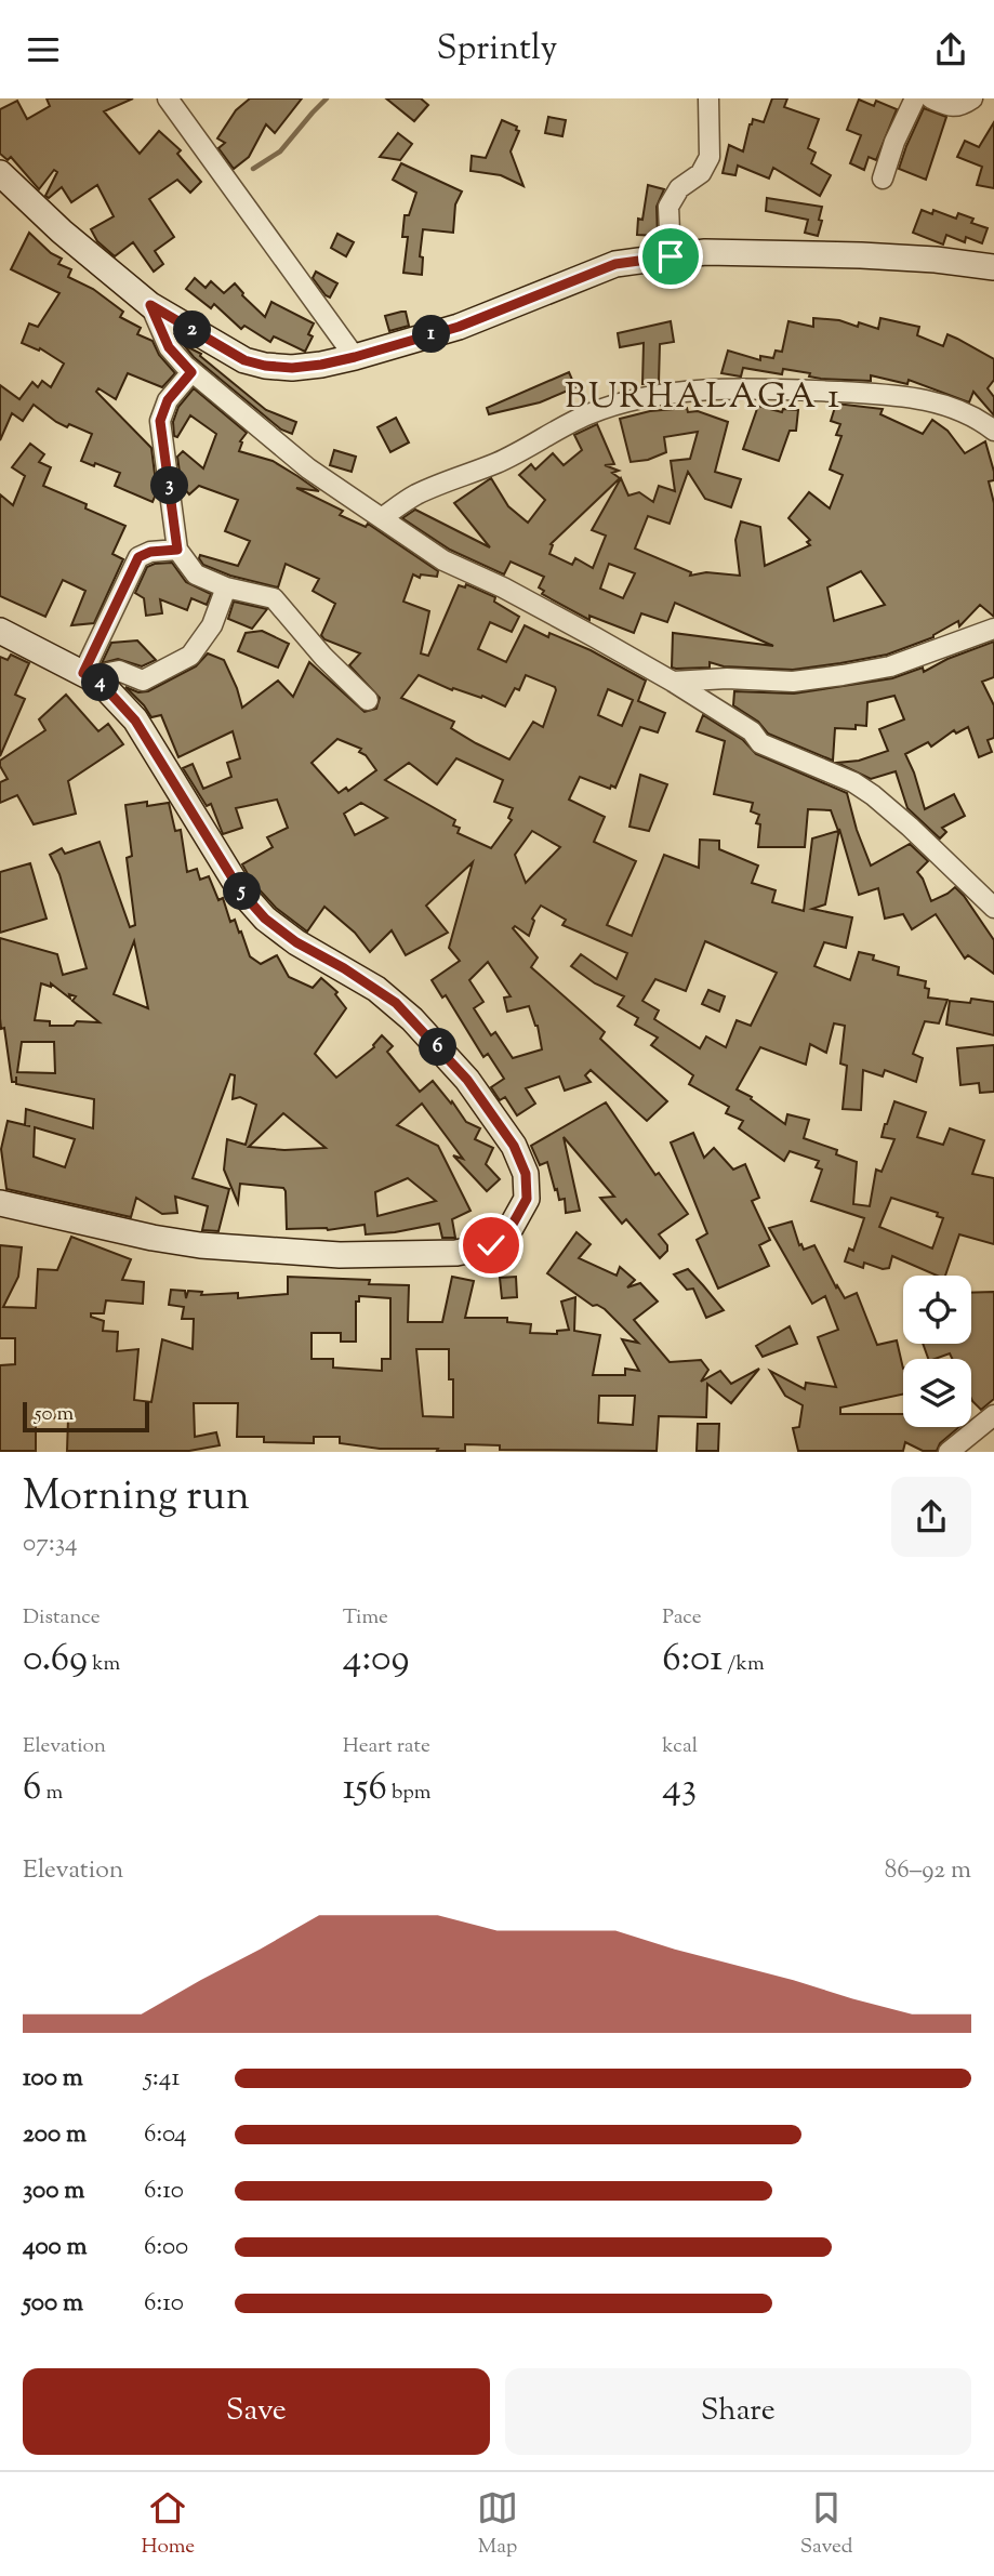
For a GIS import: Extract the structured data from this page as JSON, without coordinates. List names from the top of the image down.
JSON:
{
  "districts": ["BURHALAGA 1"],
  "scale_bar": "50 m",
  "page": {
    "header": "Sprintly",
    "pins": [
      "2",
      "1",
      "3",
      "4",
      "5",
      "6"
    ],
    "scale": "50 m",
    "heading": ["Morning run", "07:34"],
    "stats": [
      ["Distance", "0.69 km"],
      ["Time", "4:09"],
      ["Pace", "6:01 /km"],
      ["Elevation", "6 m"],
      ["Heart rate", "156 bpm"],
      ["kcal", "43"]
    ],
    "chart": ["Elevation", "86–92 m"],
    "list": [
      {
        "name": "100 m",
        "note": "5:41"
      },
      {
        "name": "200 m",
        "note": "6:04"
      },
      {
        "name": "300 m",
        "note": "6:10"
      },
      {
        "name": "400 m",
        "note": "6:00"
      },
      {
        "name": "500 m",
        "note": "6:10"
      }
    ],
    "buttons": ["Save", "Share"],
    "tabs": ["Home", "Map", "Saved"]
  }
}
